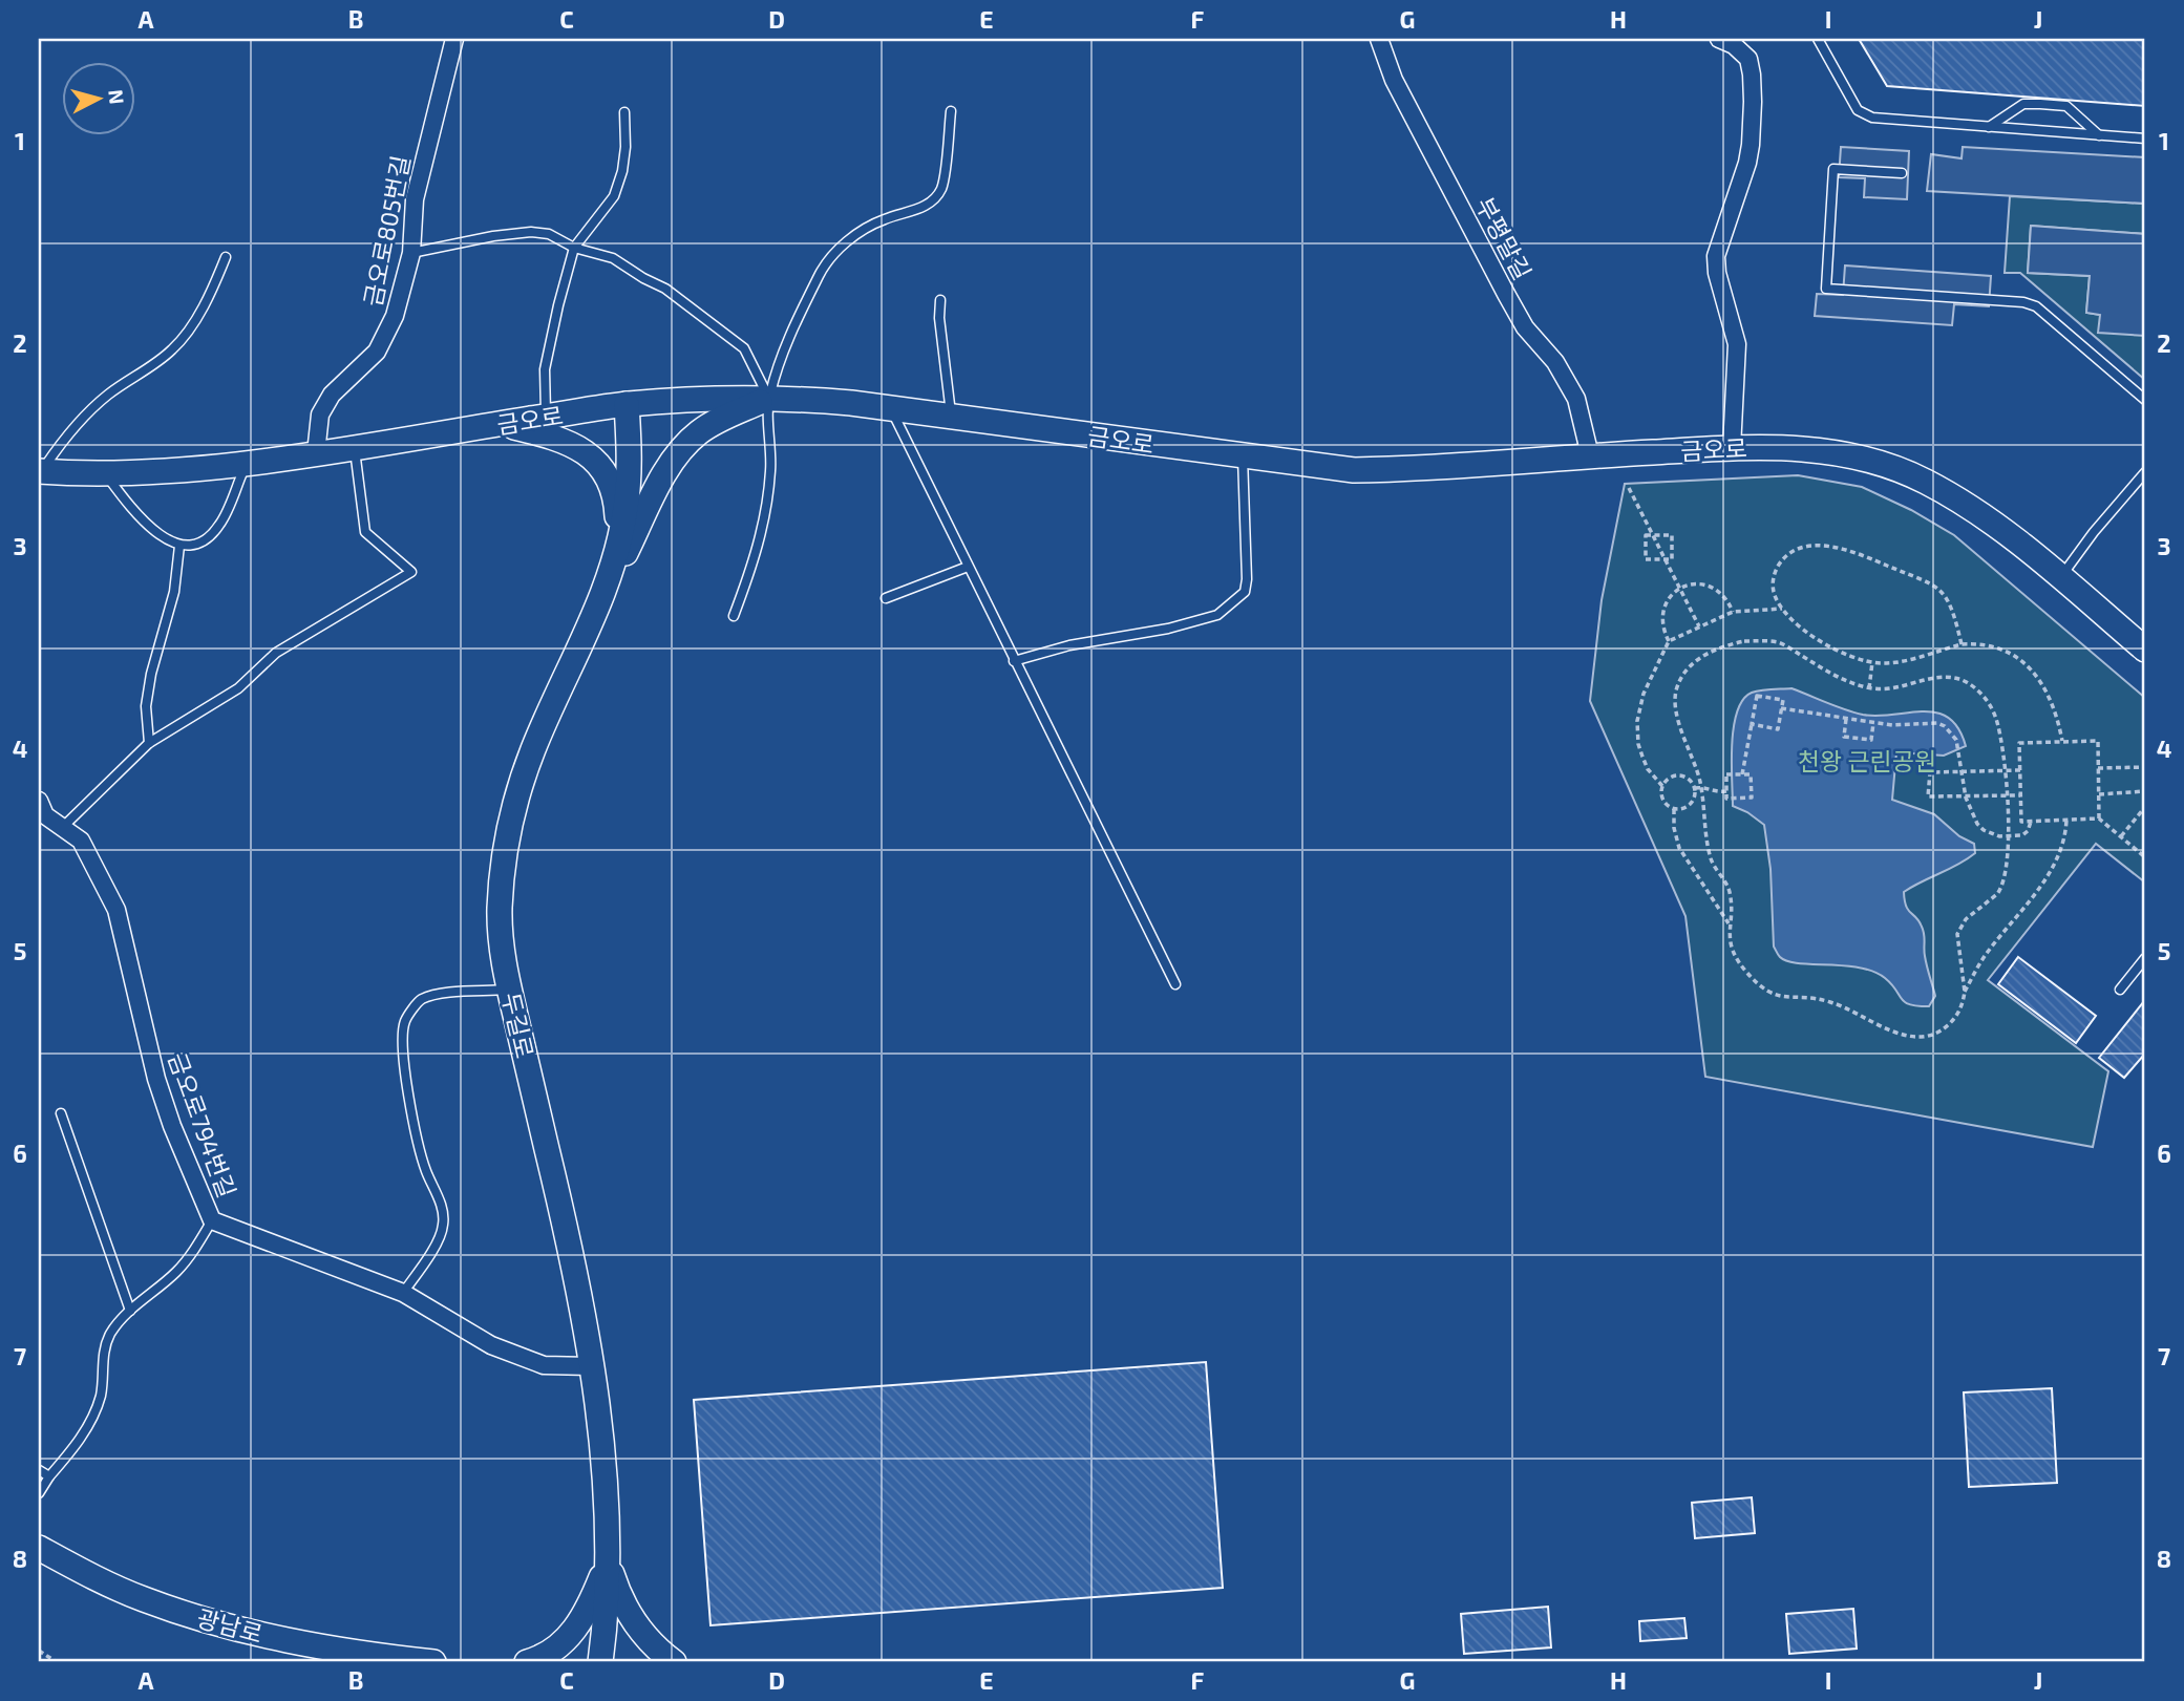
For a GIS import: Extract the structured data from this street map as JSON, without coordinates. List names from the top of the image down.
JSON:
{
  "streets": {
    "main road": ["금오로", "두길로", "광남로"],
    "street": ["금오로805번길", "부평말길", "금오로794번길"]
  },
  "crossings": [
    ["금오로805번길", "금오로"],
    ["부평말길", "금오로"],
    ["금오로", "두길로"],
    ["두길로", "금오로794번길"]
  ],
  "parks": ["천왕 근린공원"],
  "north": "right",
  "grid": {
    "columns": [
      "A",
      "B",
      "C",
      "D",
      "E",
      "F",
      "G",
      "H",
      "I",
      "J"
    ],
    "rows": [
      "1",
      "2",
      "3",
      "4",
      "5",
      "6",
      "7",
      "8"
    ]
  }
}
